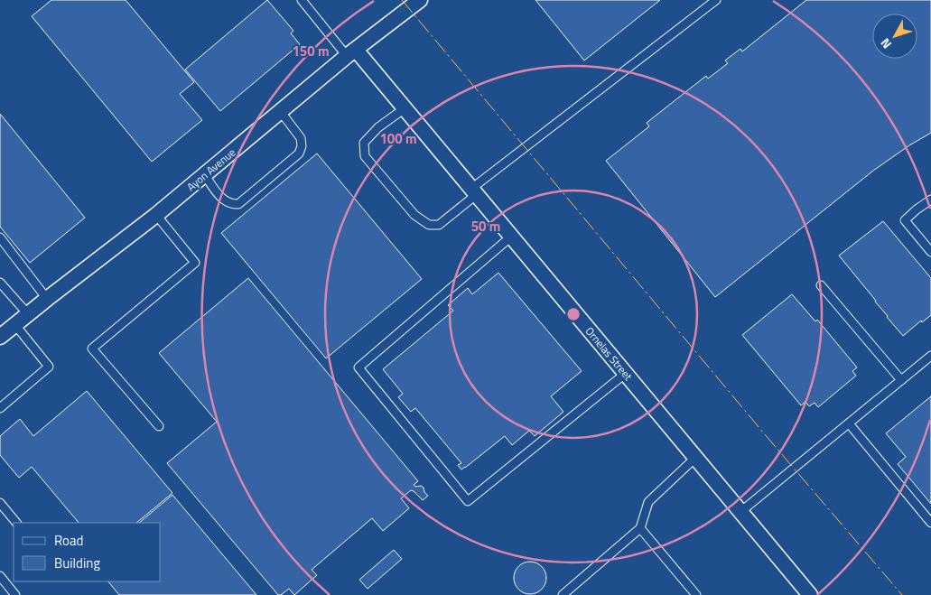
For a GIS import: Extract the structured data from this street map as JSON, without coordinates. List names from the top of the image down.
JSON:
{
  "streets": {
    "street": ["Ayon Avenue", "Ornelas Street"]
  },
  "crossings": [
    ["Ayon Avenue", "Ornelas Street"]
  ],
  "legend": ["Road", "Building"],
  "north": "bottom left",
  "rings": ["150 m", "100 m", "50 m"]
}
